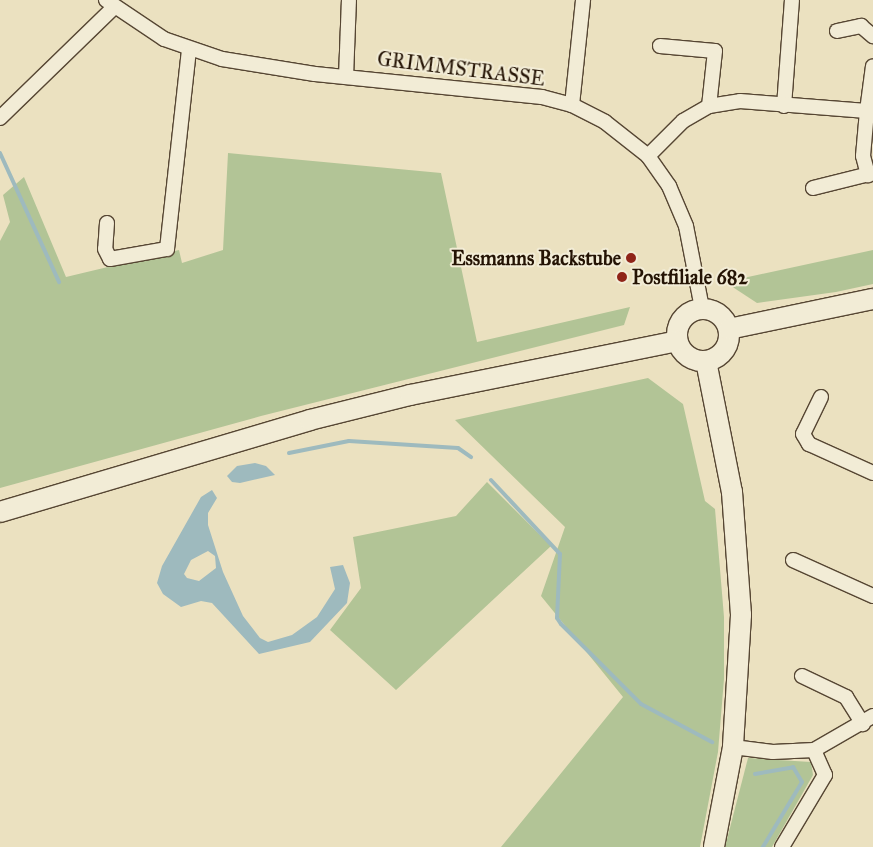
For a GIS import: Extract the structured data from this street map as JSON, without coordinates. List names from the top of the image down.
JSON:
{
  "streets": {
    "street": ["GRIMMSTRASSE"]
  },
  "places": ["Essmanns Backstube", "Postfiliale 682"]
}
